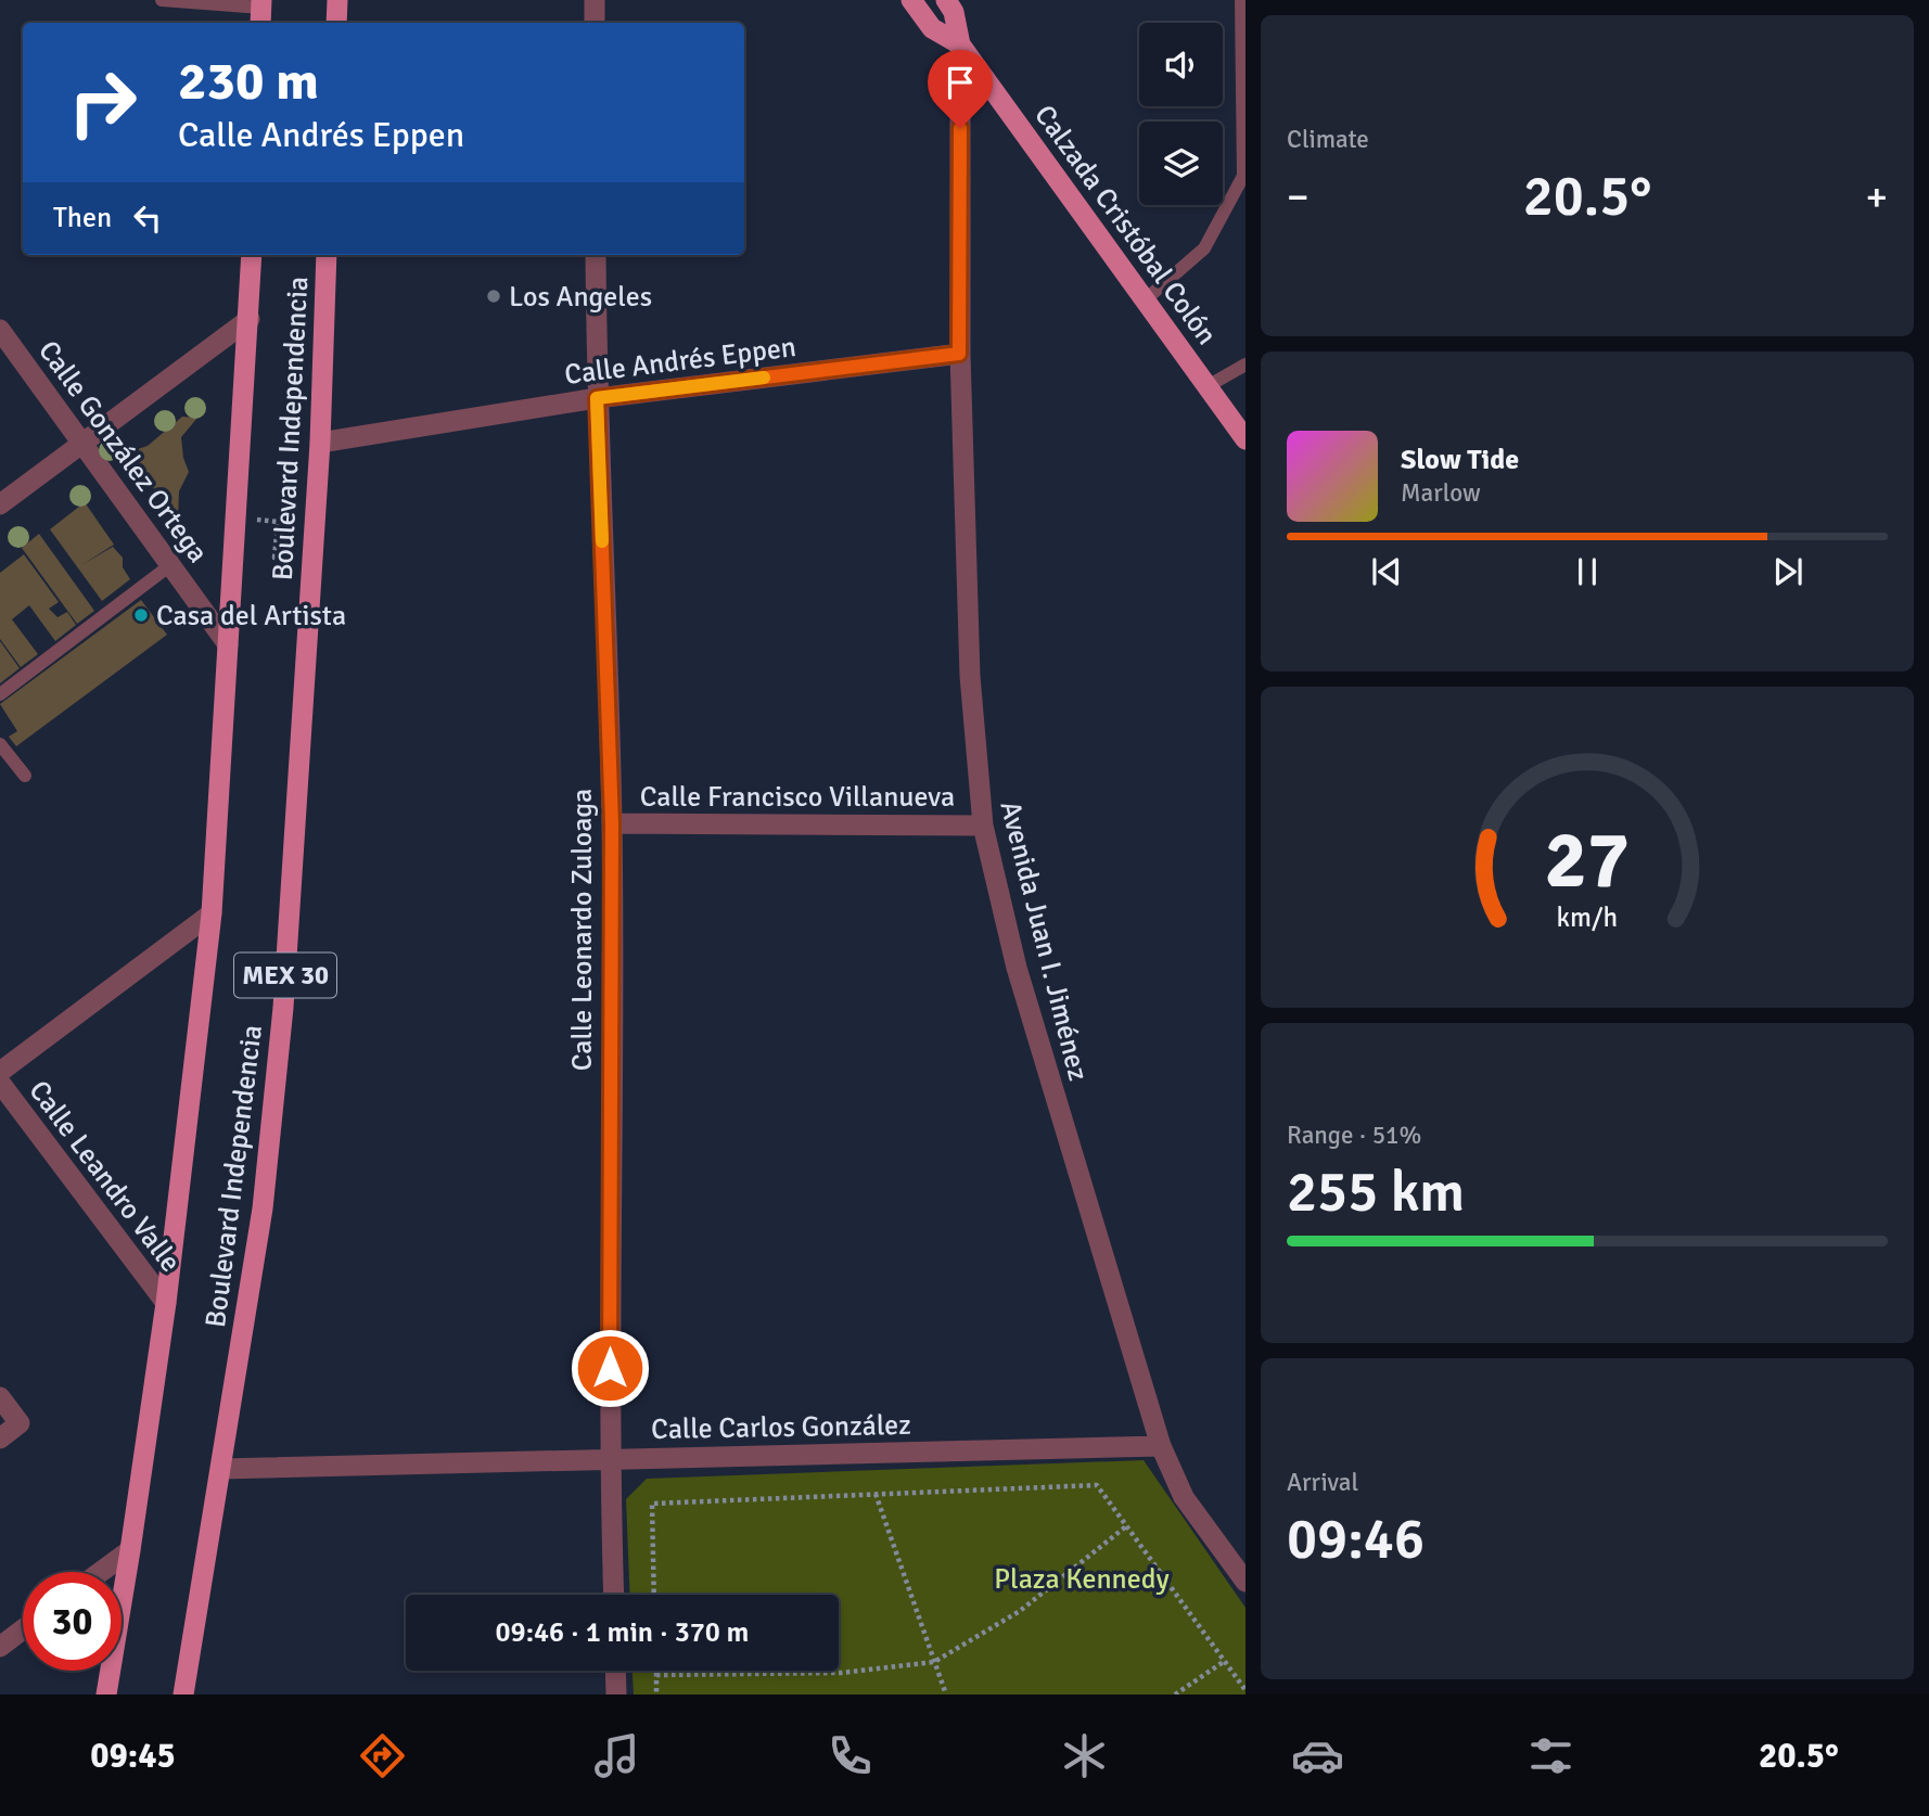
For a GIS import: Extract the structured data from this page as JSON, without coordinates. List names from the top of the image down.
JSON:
{
  "streets": {
    "main road": ["Calzada Cristóbal Colón", "Boulevard Independencia", "MEX 30"],
    "street": [
      "Calle Andrés Eppen",
      "Calle González Ortega",
      "Calle Francisco Villanueva",
      "Calle Leonardo Zuloaga",
      "Avenida Juan I. Jiménez",
      "Calle Leandro Valle",
      "Calle Carlos González"
    ]
  },
  "crossings": [
    ["Calzada Cristóbal Colón", "Avenida Juan I. Jiménez"],
    ["Calle Andrés Eppen", "Boulevard Independencia"],
    ["Calle Andrés Eppen", "Calle Leonardo Zuloaga"],
    ["Calle Andrés Eppen", "Avenida Juan I. Jiménez"],
    ["Boulevard Independencia", "Calle González Ortega"],
    ["Boulevard Independencia", "Calle Leandro Valle"],
    ["Boulevard Independencia", "Calle Carlos González"],
    ["Calle Francisco Villanueva", "Calle Leonardo Zuloaga"],
    ["Calle Francisco Villanueva", "Avenida Juan I. Jiménez"],
    ["Calle Leonardo Zuloaga", "Calle Carlos González"],
    ["Avenida Juan I. Jiménez", "Calle Carlos González"]
  ],
  "parks": ["Plaza Kennedy"],
  "places": ["Los Angeles", "Casa del Artista"],
  "page": {
    "tile": [
      "Climate",
      ["Range · 51%", "255 km"],
      ["Arrival", "09:46"]
    ],
    "turn": ["230 m", "Calle Andrés Eppen"],
    "heat": ["−", "20.5°", "+"],
    "then": "Then",
    "song": ["Slow Tide", "Marlow"],
    "limit": "30",
    "trip": "09:46 · 1 min · 370 m",
    "tabs": ["09:45", "20.5°"],
    "gauge": ["27", "km/h"]
  }
}
